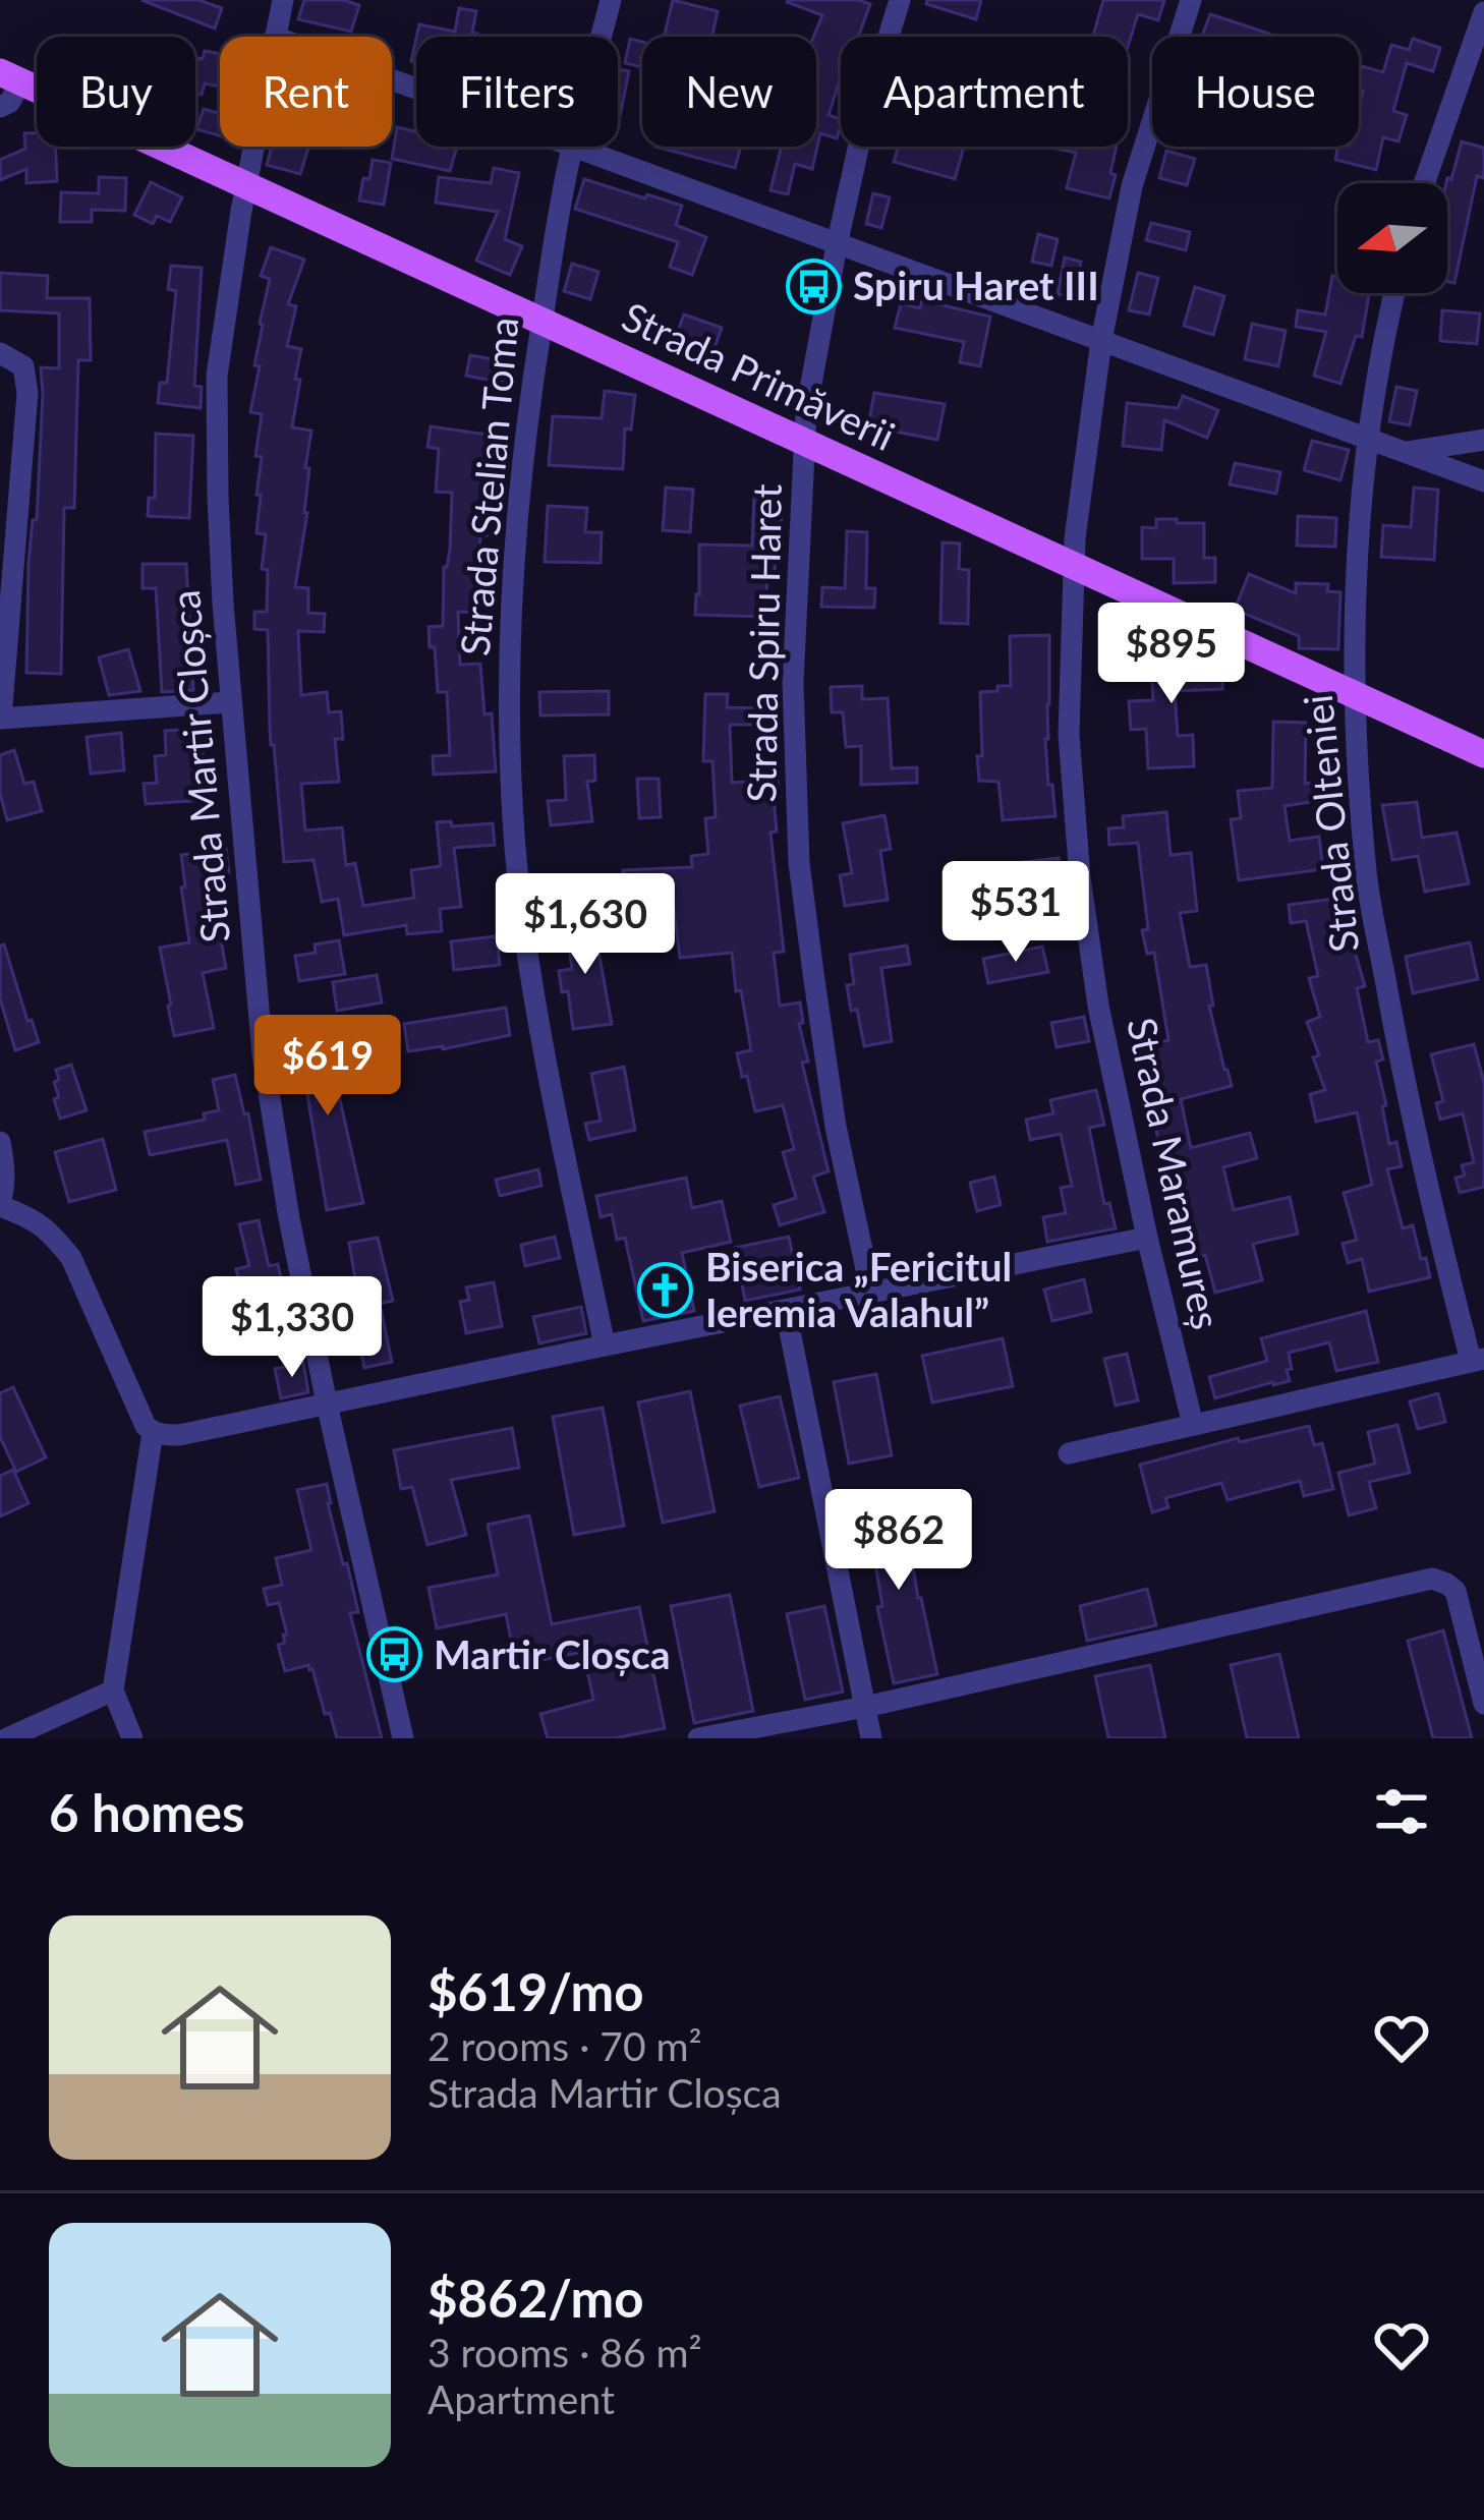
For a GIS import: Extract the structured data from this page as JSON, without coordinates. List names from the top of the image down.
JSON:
{
  "streets": {
    "main road": ["Strada Primăverii"],
    "street": [
      "Strada Stelian Toma",
      "Strada Spiru Haret",
      "Strada Martir Cloșca",
      "Strada Olteniei",
      "Strada Maramureș"
    ]
  },
  "crossings": [
    ["Strada Primăverii", "Strada Stelian Toma"],
    ["Strada Primăverii", "Strada Spiru Haret"],
    ["Strada Primăverii", "Strada Martir Cloșca"],
    ["Strada Primăverii", "Strada Olteniei"],
    ["Strada Primăverii", "Strada Maramureș"]
  ],
  "places": {
    "bus stop": ["Spiru Haret III", "Martir Cloșca"],
    "church": ["Biserica „Fericitul Ieremia Valahul”"]
  },
  "north": "left",
  "page": {
    "chip": [
      "Buy",
      "Rent",
      "Filters",
      "New",
      "Apartment",
      "House"
    ],
    "price": [
      "$895",
      "$531",
      "$1,630",
      "$619",
      "$1,330",
      "$862"
    ],
    "heading": "6 homes",
    "list": [
      {
        "name": "$619/mo",
        "note": "2 rooms · 70 m² · Strada Martir Cloșca"
      },
      {
        "name": "$862/mo",
        "note": "3 rooms · 86 m² · Apartment"
      }
    ]
  }
}
